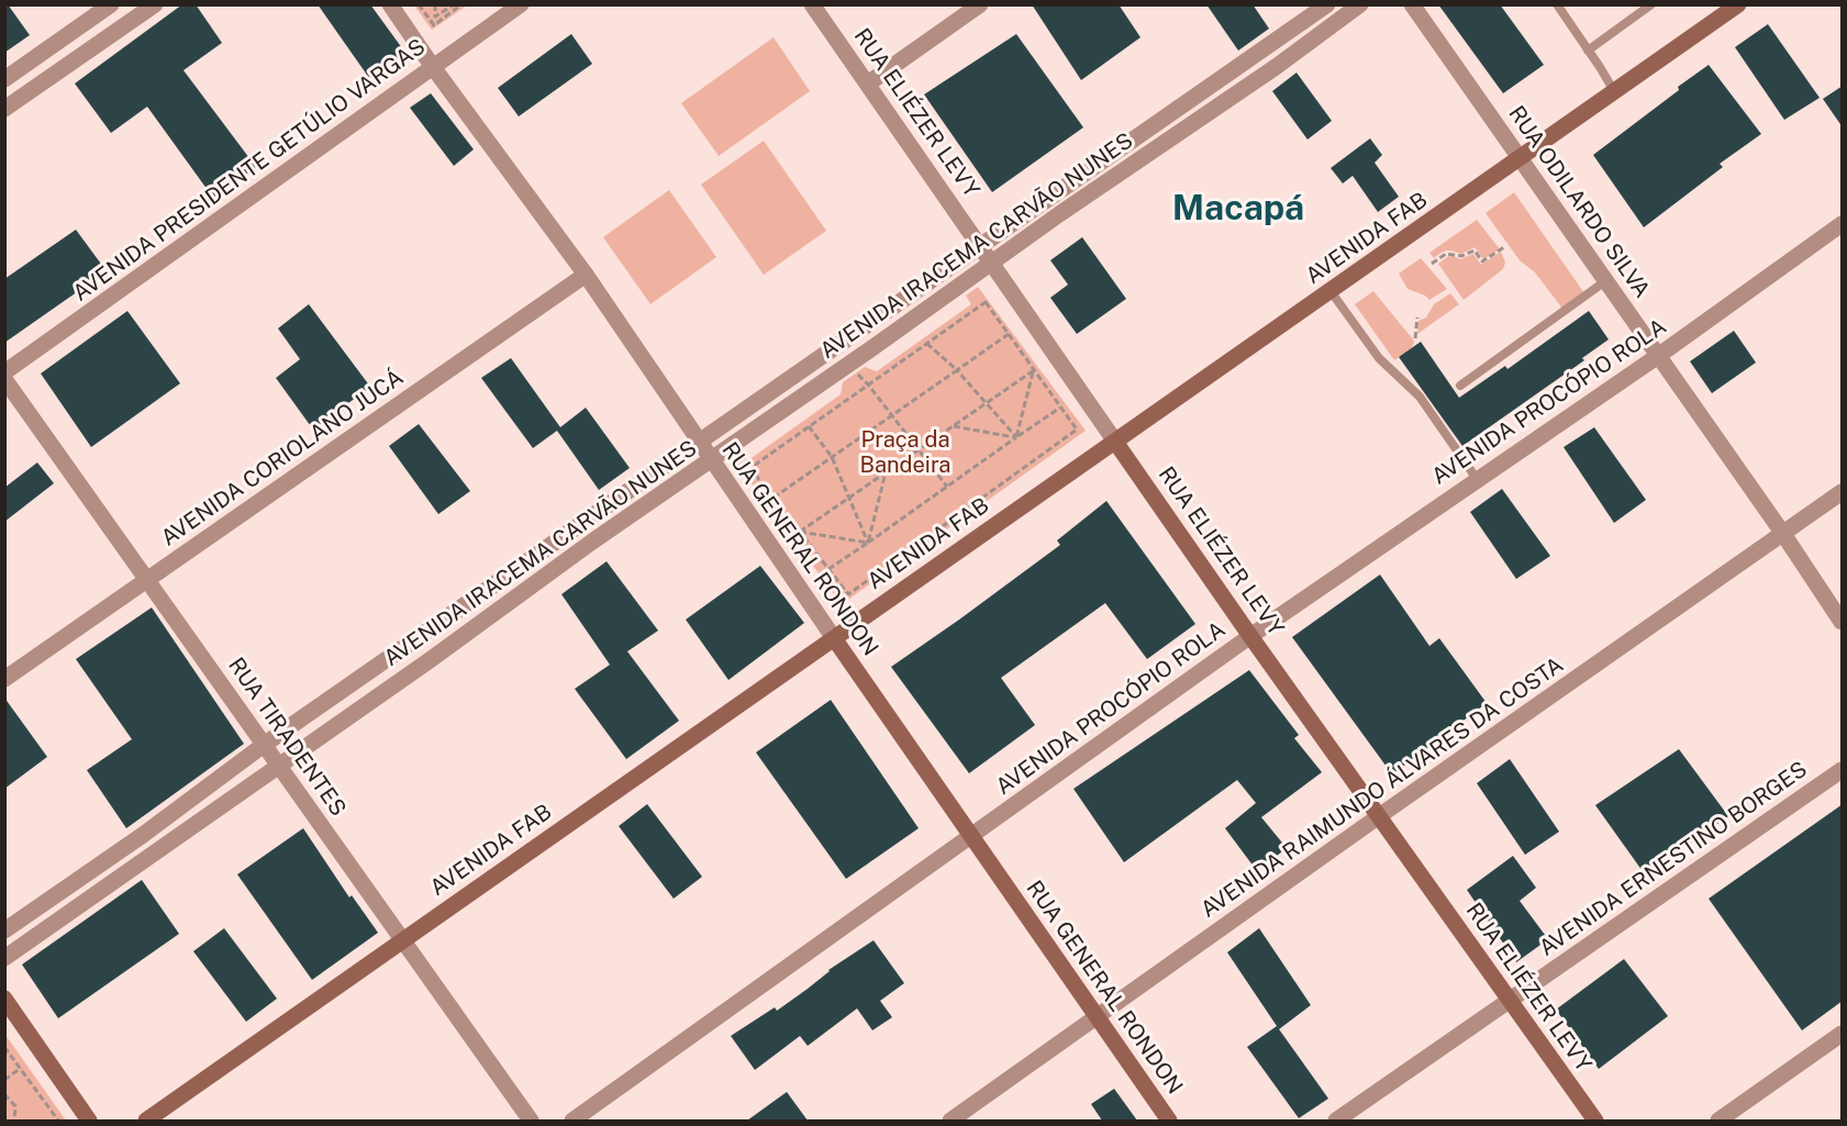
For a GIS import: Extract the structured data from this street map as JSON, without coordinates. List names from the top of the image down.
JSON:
{
  "streets": {
    "main road": ["RUA ELIÉZER LEVY", "AVENIDA FAB", "RUA GENERAL RONDON"],
    "street": [
      "AVENIDA PRESIDENTE GETÚLIO VARGAS",
      "RUA ODILARDO SILVA",
      "AVENIDA IRACEMA CARVÃO NUNES",
      "AVENIDA PROCÓPIO ROLA",
      "AVENIDA CORIOLANO JUCÁ",
      "RUA TIRADENTES",
      "AVENIDA RAIMUNDO ÁLVARES DA COSTA",
      "AVENIDA ERNESTINO BORGES"
    ]
  },
  "crossings": [
    ["RUA ELIÉZER LEVY", "AVENIDA FAB"],
    ["RUA ELIÉZER LEVY", "AVENIDA IRACEMA CARVÃO NUNES"],
    ["RUA ELIÉZER LEVY", "AVENIDA PROCÓPIO ROLA"],
    ["RUA ELIÉZER LEVY", "AVENIDA RAIMUNDO ÁLVARES DA COSTA"],
    ["RUA ELIÉZER LEVY", "AVENIDA ERNESTINO BORGES"],
    ["AVENIDA PRESIDENTE GETÚLIO VARGAS", "RUA GENERAL RONDON"],
    ["RUA ODILARDO SILVA", "AVENIDA FAB"],
    ["RUA ODILARDO SILVA", "AVENIDA PROCÓPIO ROLA"],
    ["RUA ODILARDO SILVA", "AVENIDA RAIMUNDO ÁLVARES DA COSTA"],
    ["AVENIDA FAB", "RUA GENERAL RONDON"],
    ["AVENIDA FAB", "RUA TIRADENTES"],
    ["AVENIDA IRACEMA CARVÃO NUNES", "RUA GENERAL RONDON"],
    ["AVENIDA IRACEMA CARVÃO NUNES", "RUA TIRADENTES"],
    ["AVENIDA PROCÓPIO ROLA", "RUA GENERAL RONDON"],
    ["AVENIDA CORIOLANO JUCÁ", "RUA GENERAL RONDON"],
    ["AVENIDA CORIOLANO JUCÁ", "RUA TIRADENTES"],
    ["RUA GENERAL RONDON", "AVENIDA RAIMUNDO ÁLVARES DA COSTA"]
  ],
  "districts": ["Macapá"],
  "parks": ["Praça da Bandeira"]
}
